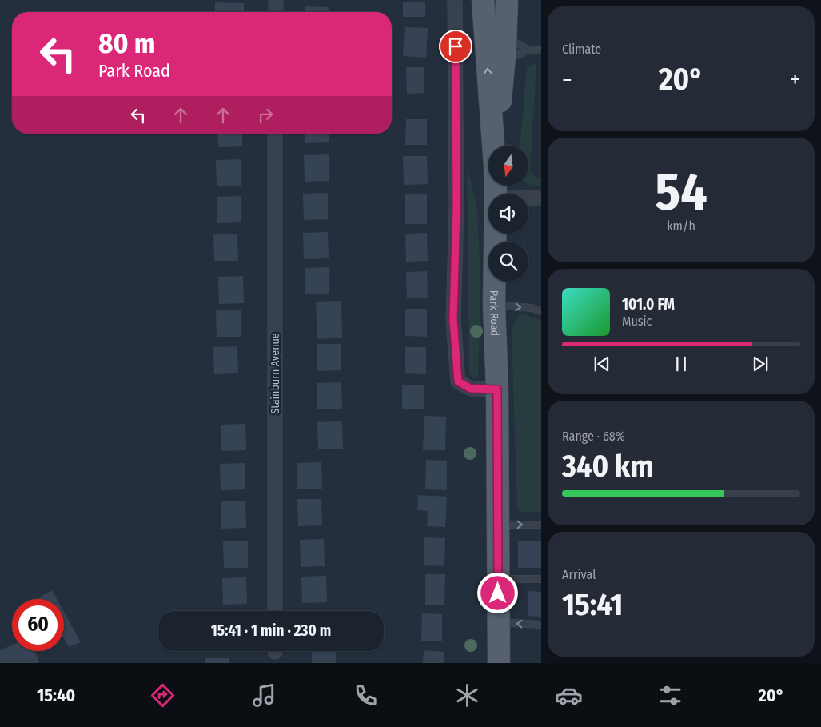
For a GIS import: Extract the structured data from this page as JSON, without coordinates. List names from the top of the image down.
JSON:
{
  "streets": {
    "main road": ["Park Road"],
    "street": ["Stainburn Avenue"]
  },
  "north": "bottom",
  "page": {
    "tile": [
      "Climate",
      ["54", "km/h"],
      ["Range · 68%", "340 km"],
      ["Arrival", "15:41"]
    ],
    "turn": ["80 m", "Park Road"],
    "heat": ["−", "20°", "+"],
    "song": ["101.0 FM", "Music"],
    "limit": "60",
    "trip": "15:41 · 1 min · 230 m",
    "tabs": ["15:40", "20°"]
  }
}
